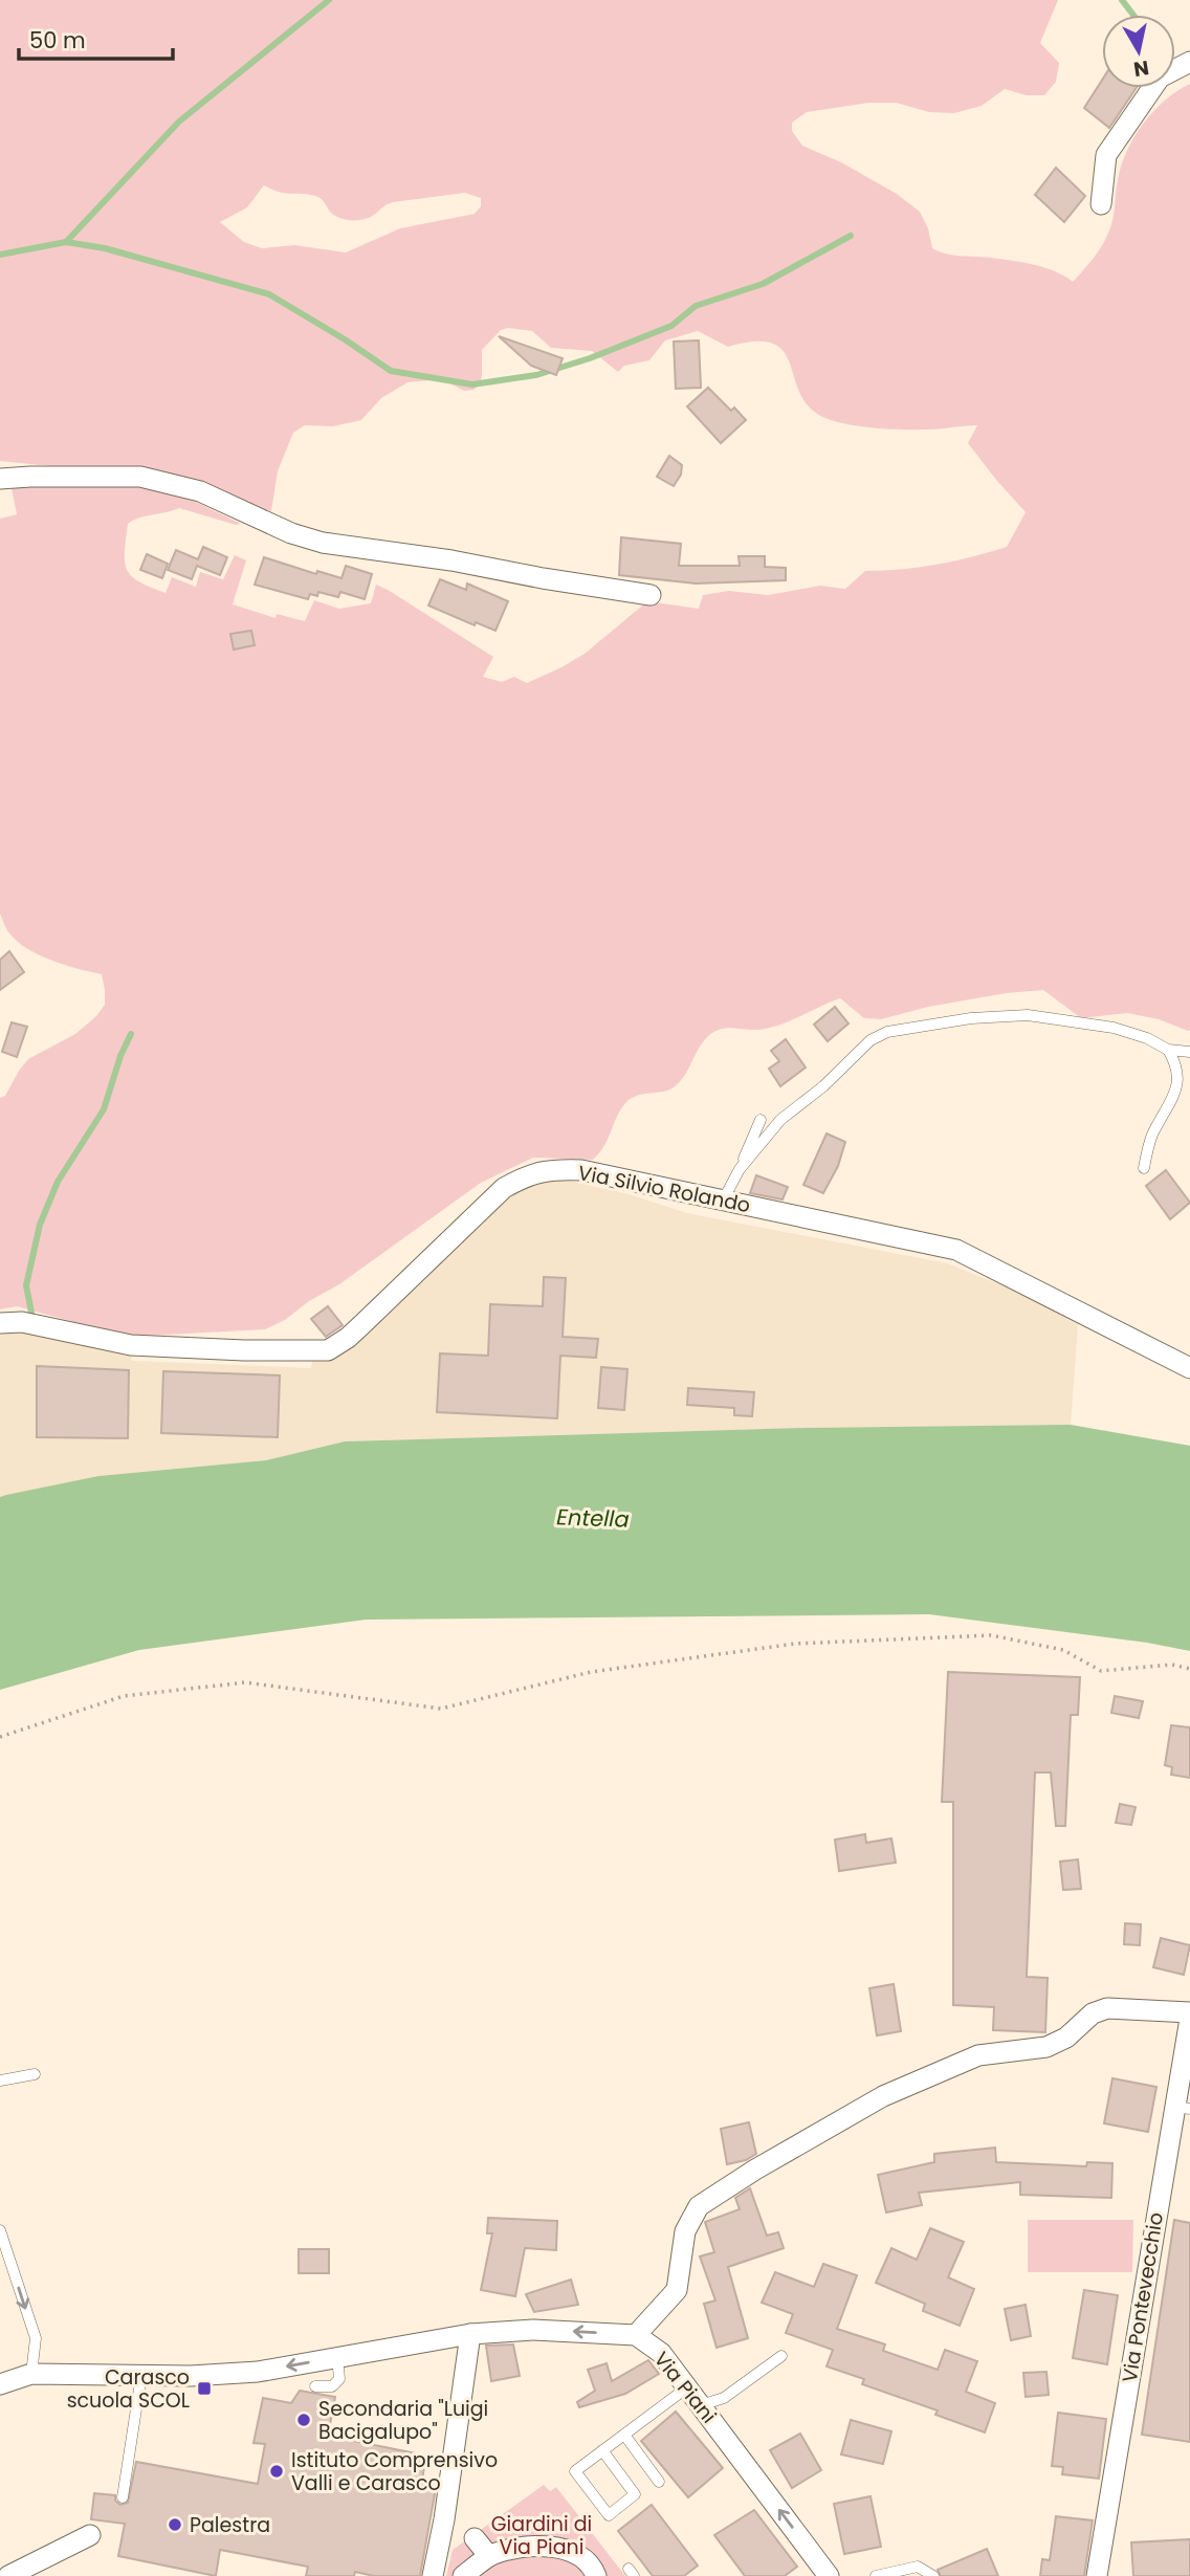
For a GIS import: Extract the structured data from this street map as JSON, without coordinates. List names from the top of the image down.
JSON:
{
  "streets": {
    "street": ["Via Silvio Rolando", "Via Pontevecchio", "Via Piani"]
  },
  "one_way": ["Via Piani"],
  "water": ["Entella"],
  "parks": ["Giardini di Via Piani"],
  "places": {
    "transit": ["Carasco scuola SCOL"],
    "other": ["Secondaria \"Luigi Bacigalupo\"", "Istituto Comprensivo Valli e Carasco", "Palestra"]
  },
  "scale_bar": "50 m",
  "north": "bottom"
}
